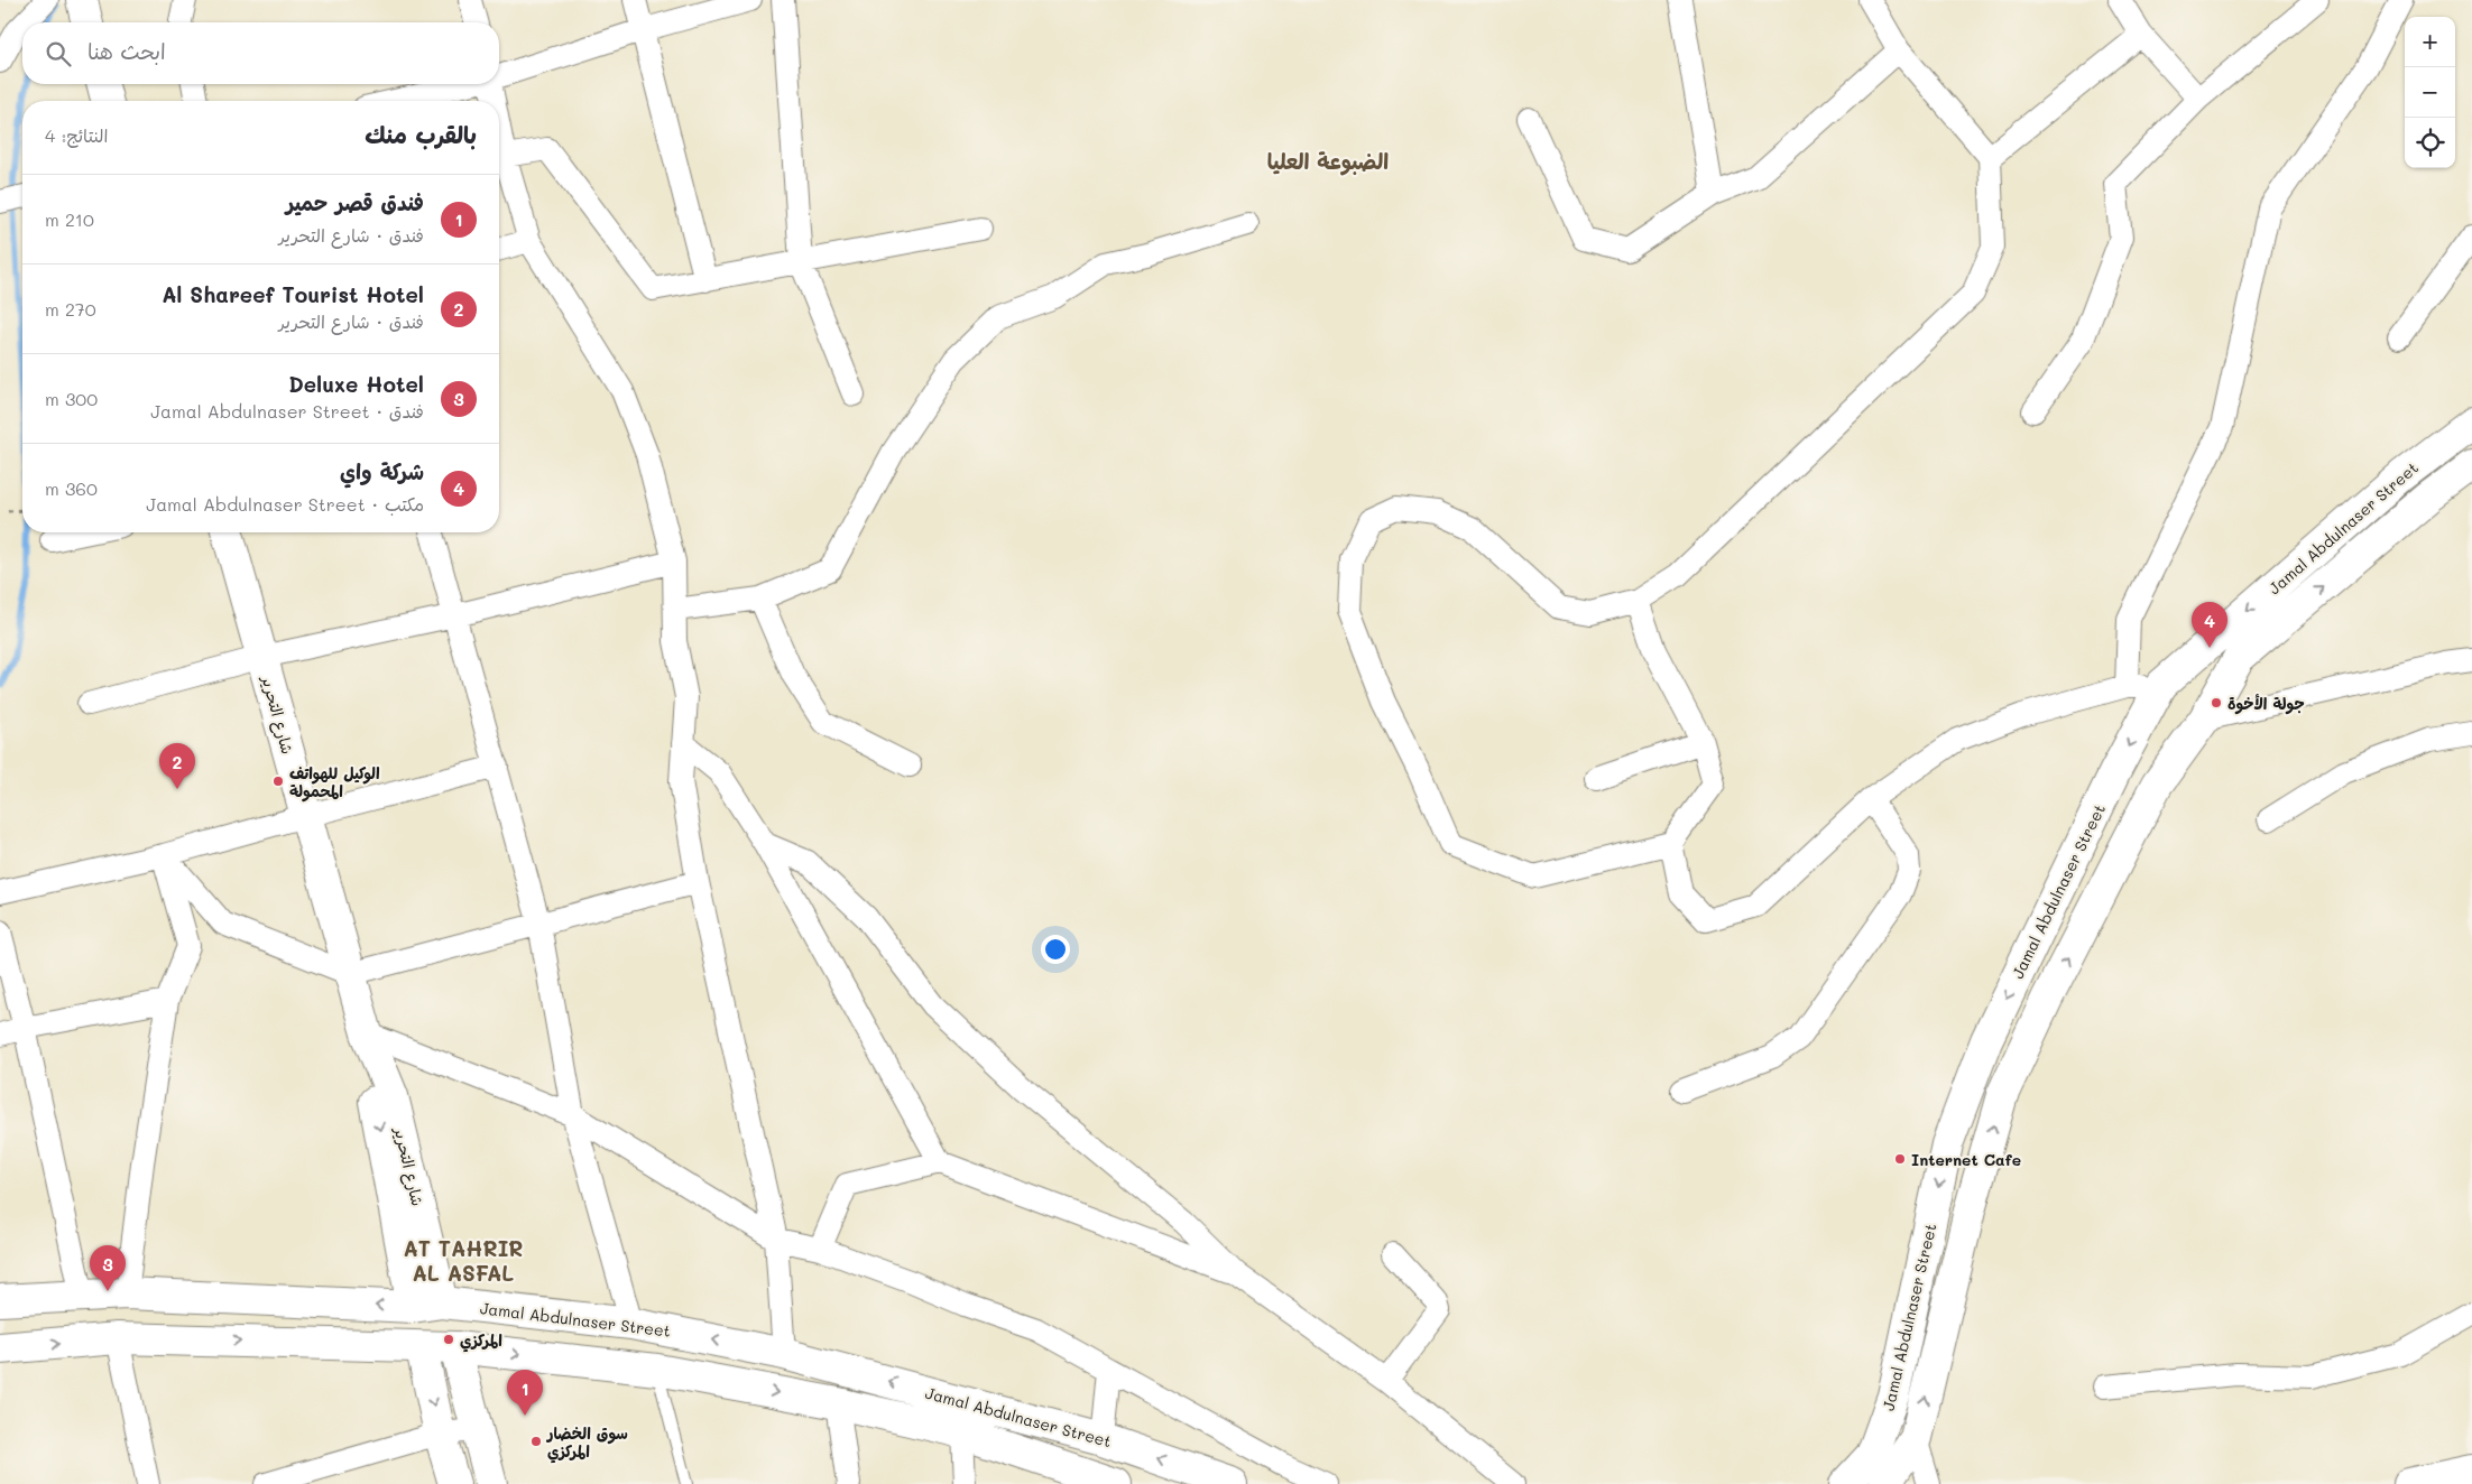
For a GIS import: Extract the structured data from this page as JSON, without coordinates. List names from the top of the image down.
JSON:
{
  "streets": {
    "main road": ["Jamal Abdulnaser Street", "شارع التحرير"]
  },
  "crossings": [
    ["Jamal Abdulnaser Street", "شارع التحرير"]
  ],
  "districts": ["الضبوعة العليا", "AT TAHRIR AL ASFAL"],
  "places": [
    "جولة الأخوة",
    "الوكيل للهواتف المحمولة",
    "Internet Cafe",
    "المركزي",
    "سوق الخضار المركزي"
  ],
  "page": {
    "map_buttons": ["+", "−"],
    "search": "ابحث هنا",
    "heading": ["بالقرب منك", "النتائج: 4"],
    "list": [
      {
        "mark": "1",
        "name": "فندق قصر حمير",
        "note": "فندق · شارع التحرير",
        "value": "210 m"
      },
      {
        "mark": "2",
        "name": "Al Shareef Tourist Hotel",
        "note": "فندق · شارع التحرير",
        "value": "270 m"
      },
      {
        "mark": "3",
        "name": "Deluxe Hotel",
        "note": "فندق · Jamal Abdulnaser Street",
        "value": "300 m"
      },
      {
        "mark": "4",
        "name": "شركة واي",
        "note": "مكتب · Jamal Abdulnaser Street",
        "value": "360 m"
      }
    ],
    "pins": [
      "4",
      "2",
      "3",
      "1"
    ]
  }
}
